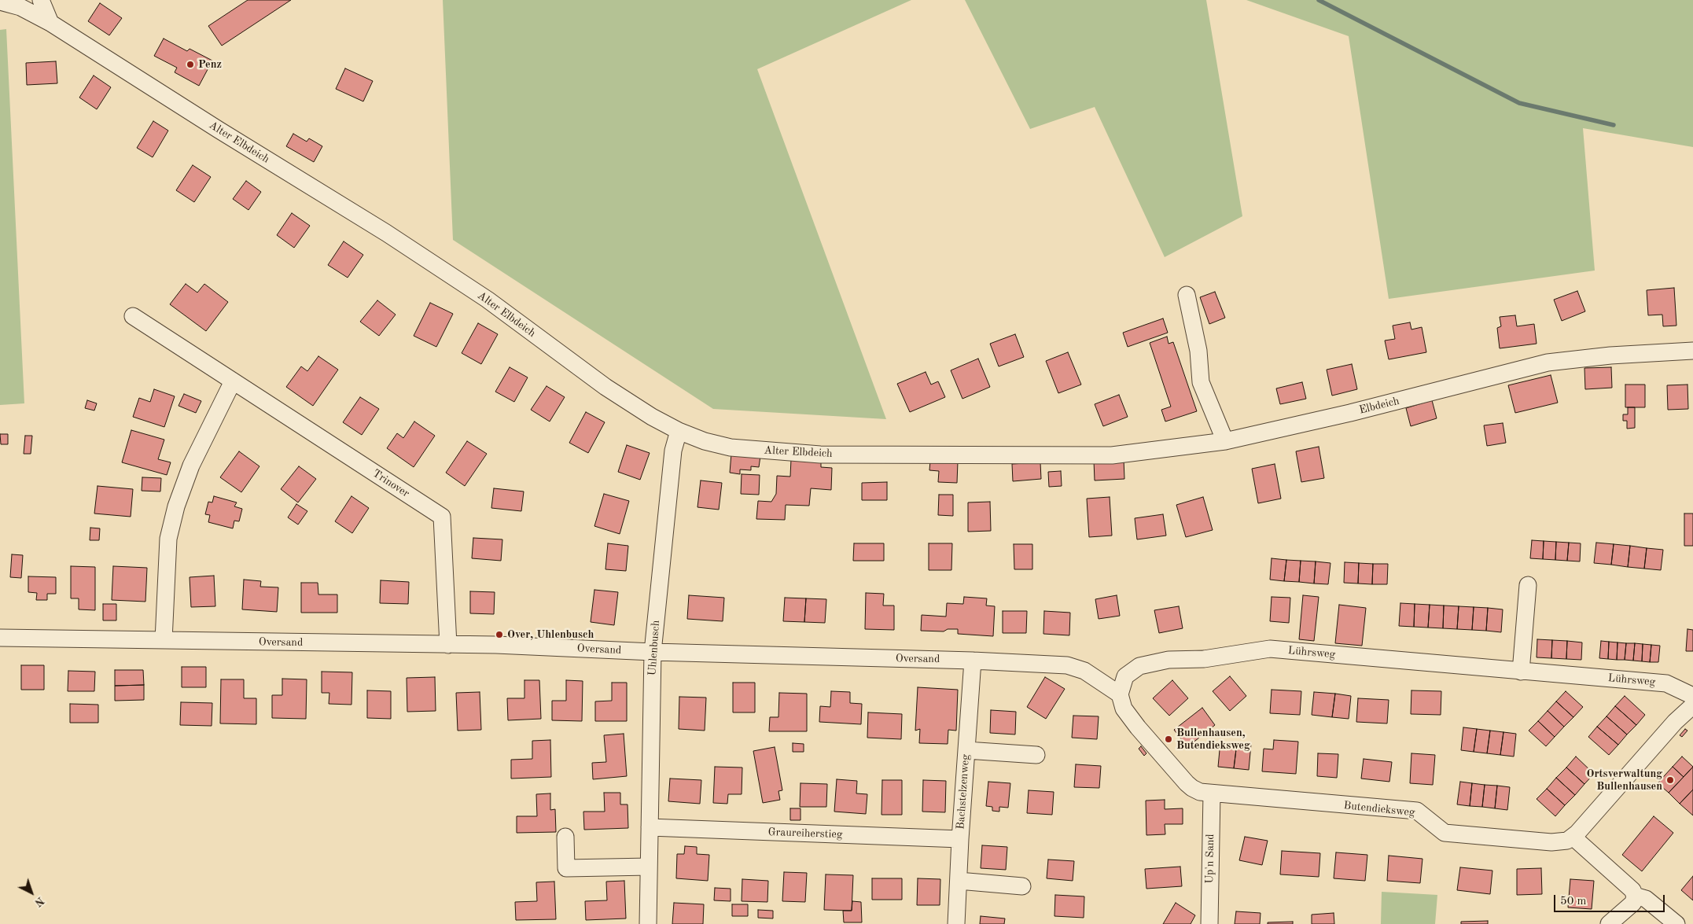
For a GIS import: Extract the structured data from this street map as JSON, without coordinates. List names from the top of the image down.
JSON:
{
  "streets": {
    "street": [
      "Alter Elbdeich",
      "Elbdeich",
      "Trinover",
      "Oversand",
      "Uhlenbusch",
      "Lührsweg",
      "Bachstelzenweg",
      "Butendieksweg",
      "Graureiherstieg",
      "Up'n Sand"
    ]
  },
  "crossings": [
    ["Alter Elbdeich", "Elbdeich"],
    ["Alter Elbdeich", "Uhlenbusch"],
    ["Trinover", "Oversand"],
    ["Oversand", "Uhlenbusch"],
    ["Oversand", "Lührsweg"],
    ["Oversand", "Bachstelzenweg"],
    ["Oversand", "Butendieksweg"],
    ["Uhlenbusch", "Graureiherstieg"],
    ["Lührsweg", "Butendieksweg"],
    ["Bachstelzenweg", "Graureiherstieg"],
    ["Butendieksweg", "Up'n Sand"]
  ],
  "places": [
    "Penz",
    "Over, Uhlenbusch",
    "Bullenhausen, Butendieksweg",
    "Ortsverwaltung Bullenhausen"
  ],
  "scale_bar": "50 m",
  "north": "bottom right"
}
